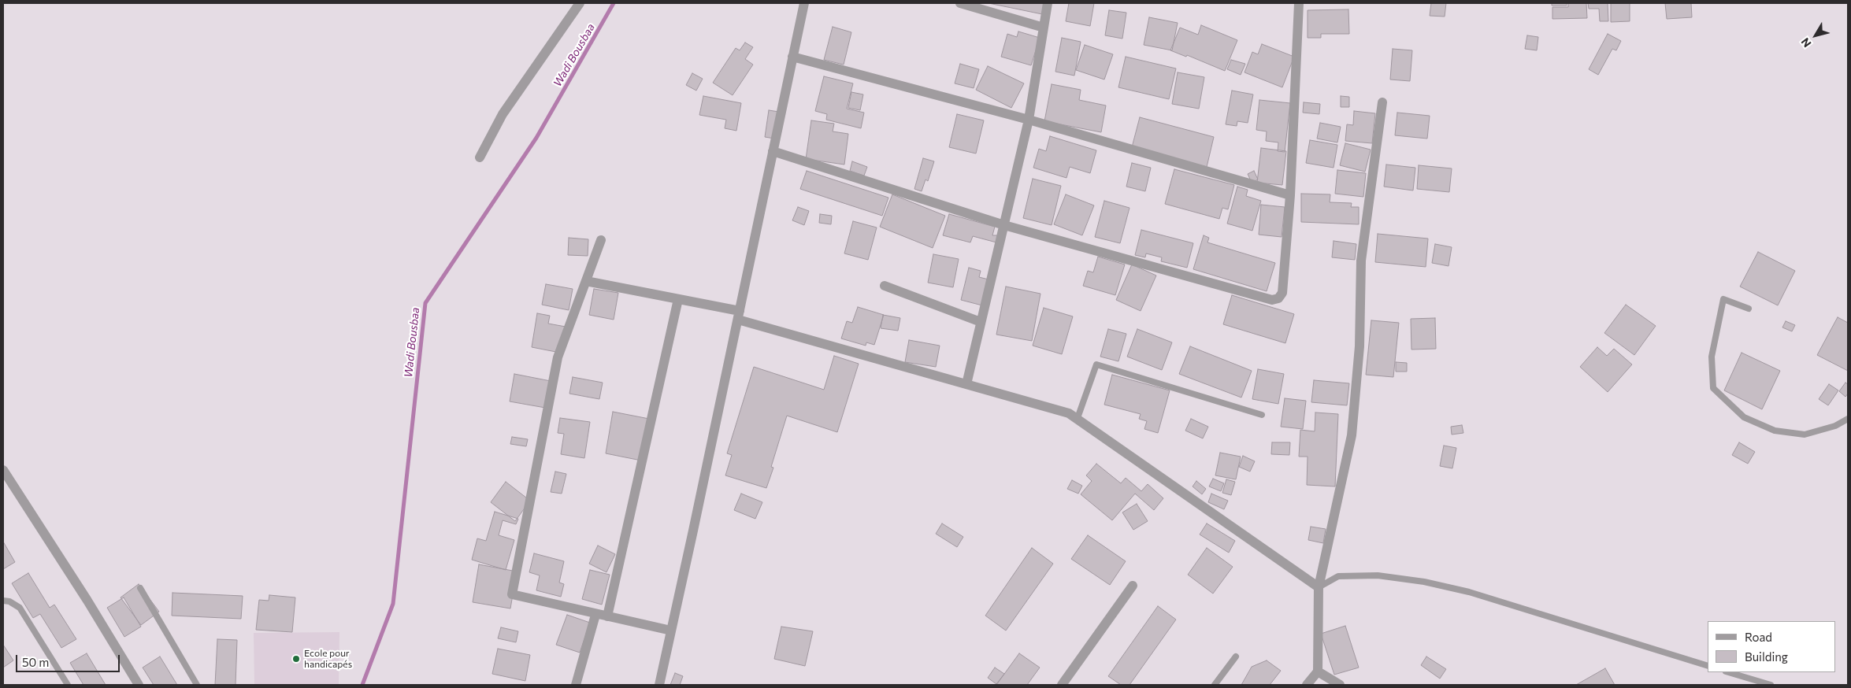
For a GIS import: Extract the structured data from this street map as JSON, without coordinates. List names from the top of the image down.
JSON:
{
  "water": ["Wadi Bousbaa"],
  "places": ["Ecole pour handicapés"],
  "legend": ["Road", "Building"],
  "scale_bar": "50 m",
  "north": "bottom left"
}
